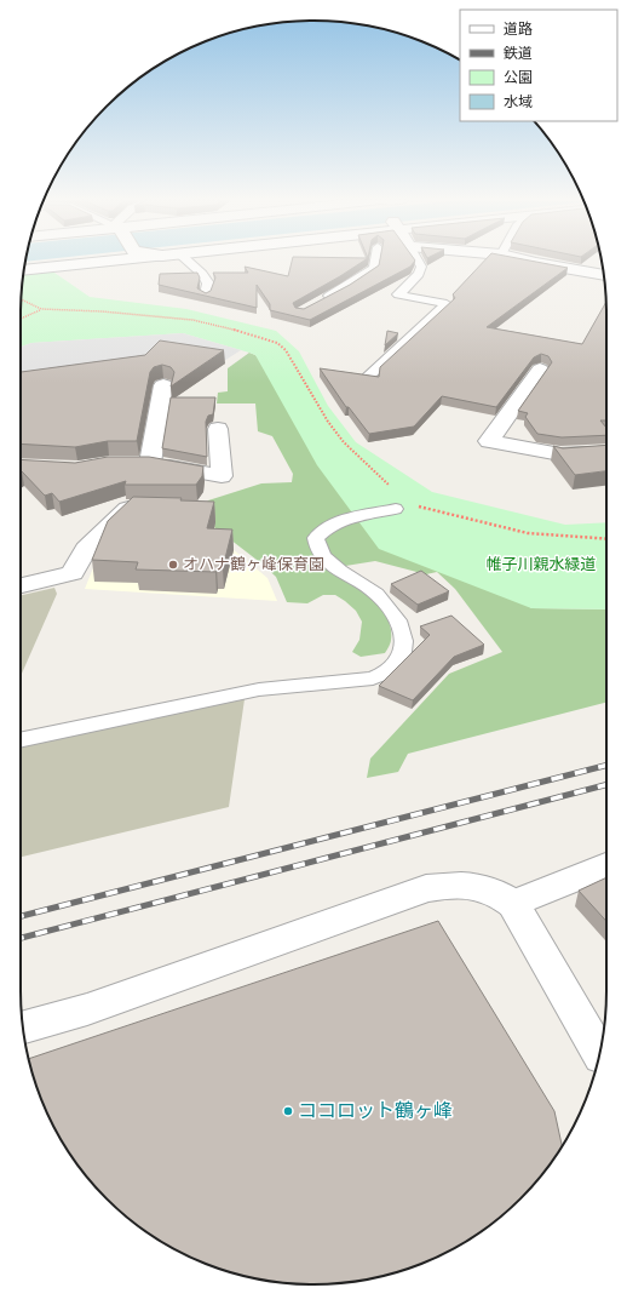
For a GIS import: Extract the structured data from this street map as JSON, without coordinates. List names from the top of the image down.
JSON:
{
  "parks": ["帷子川親水緑道"],
  "places": ["オハナ鶴ヶ峰保育園", "ココロット鶴ヶ峰"],
  "legend": [
    "道路",
    "鉄道",
    "公園",
    "水域"
  ]
}
